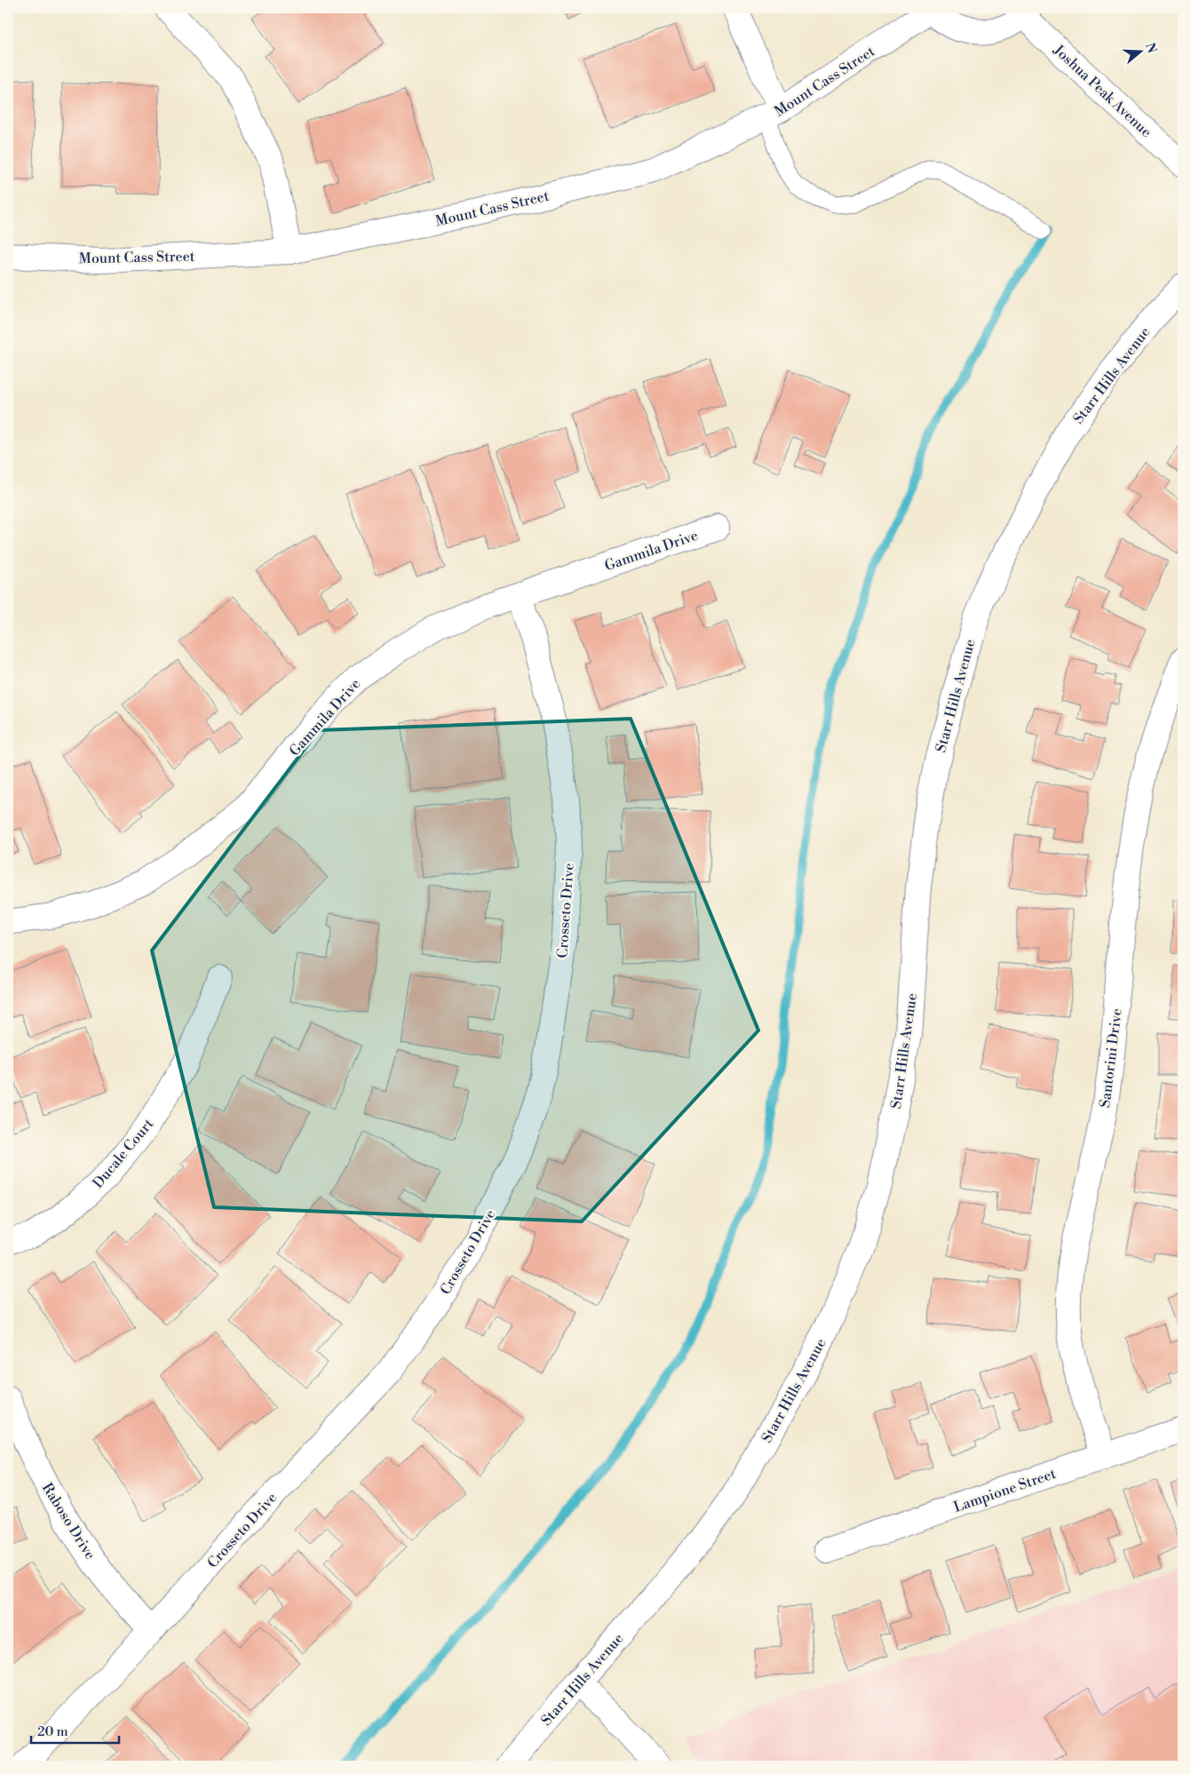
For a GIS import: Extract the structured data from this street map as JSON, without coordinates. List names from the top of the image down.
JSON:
{
  "streets": {
    "street": [
      "Mount Cass Street",
      "Joshua Peak Avenue",
      "Starr Hills Avenue",
      "Gammila Drive",
      "Crosseto Drive",
      "Santorini Drive",
      "Ducale Court",
      "Lampione Street",
      "Raboso Drive"
    ]
  },
  "crossings": [
    ["Gammila Drive", "Crosseto Drive"],
    ["Crosseto Drive", "Raboso Drive"],
    ["Santorini Drive", "Lampione Street"]
  ],
  "scale_bar": "20 m",
  "north": "right"
}
